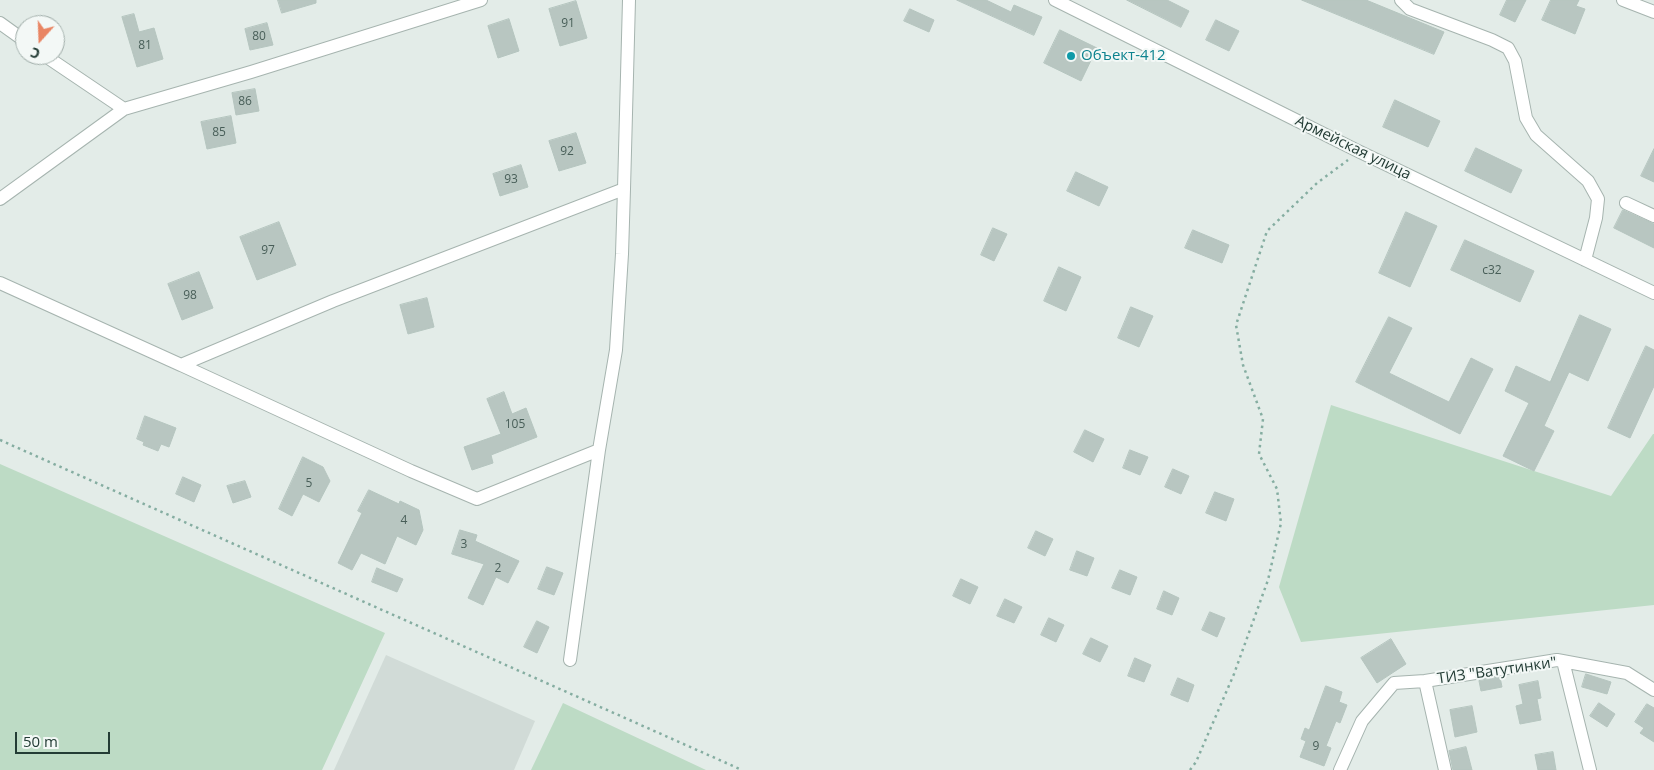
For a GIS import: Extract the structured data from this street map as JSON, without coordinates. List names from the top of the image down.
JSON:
{
  "streets": {
    "street": ["Армейская улица", "ТИЗ \"Ватутинки\""]
  },
  "places": ["Объект-412"],
  "house_numbers": [
    "91",
    "80",
    "81",
    "86",
    "85",
    "92",
    "93",
    "97",
    "с32",
    "98",
    "105",
    "5",
    "4",
    "3",
    "2",
    "9"
  ],
  "scale_bar": "50 m",
  "north": "bottom"
}
